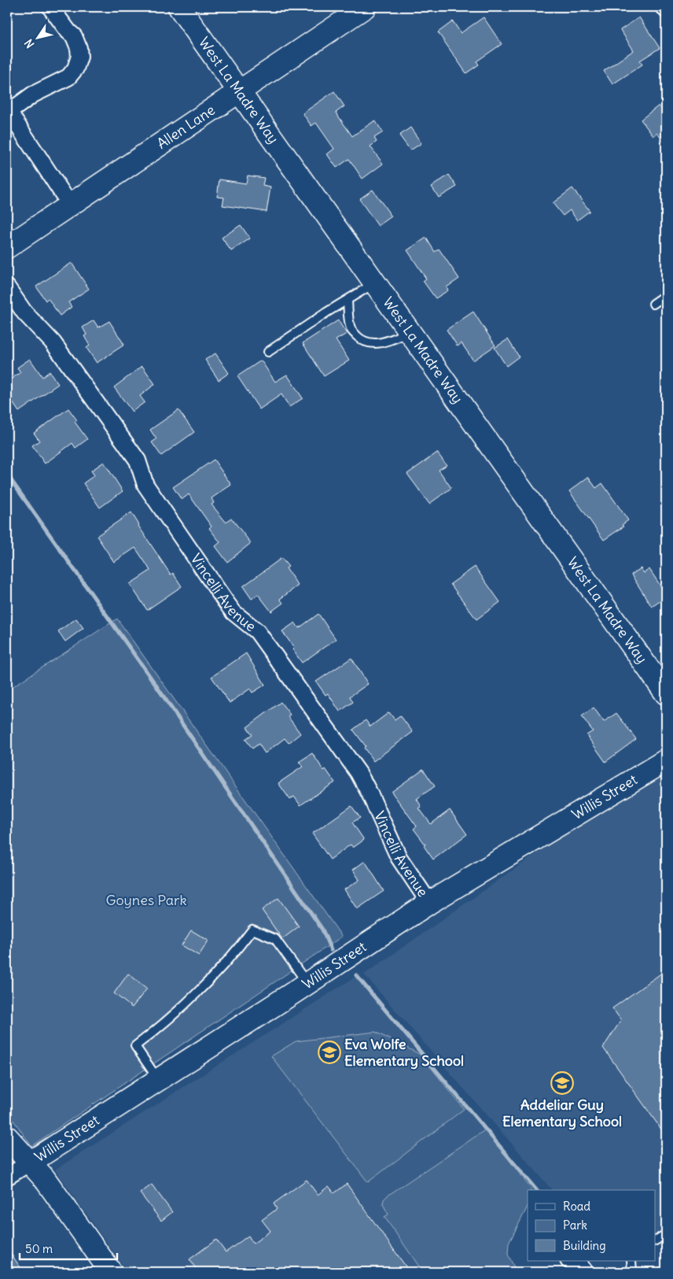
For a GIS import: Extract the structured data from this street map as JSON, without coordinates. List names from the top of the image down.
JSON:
{
  "streets": {
    "street": [
      "West La Madre Way",
      "Allen Lane",
      "Vincelli Avenue",
      "Willis Street"
    ]
  },
  "crossings": [
    ["West La Madre Way", "Allen Lane"],
    ["Vincelli Avenue", "Willis Street"]
  ],
  "parks": ["Goynes Park"],
  "places": {
    "school or university": ["Eva Wolfe Elementary School", "Addeliar Guy Elementary School"]
  },
  "legend": ["Road", "Park", "Building"],
  "scale_bar": "50 m",
  "north": "bottom left"
}
